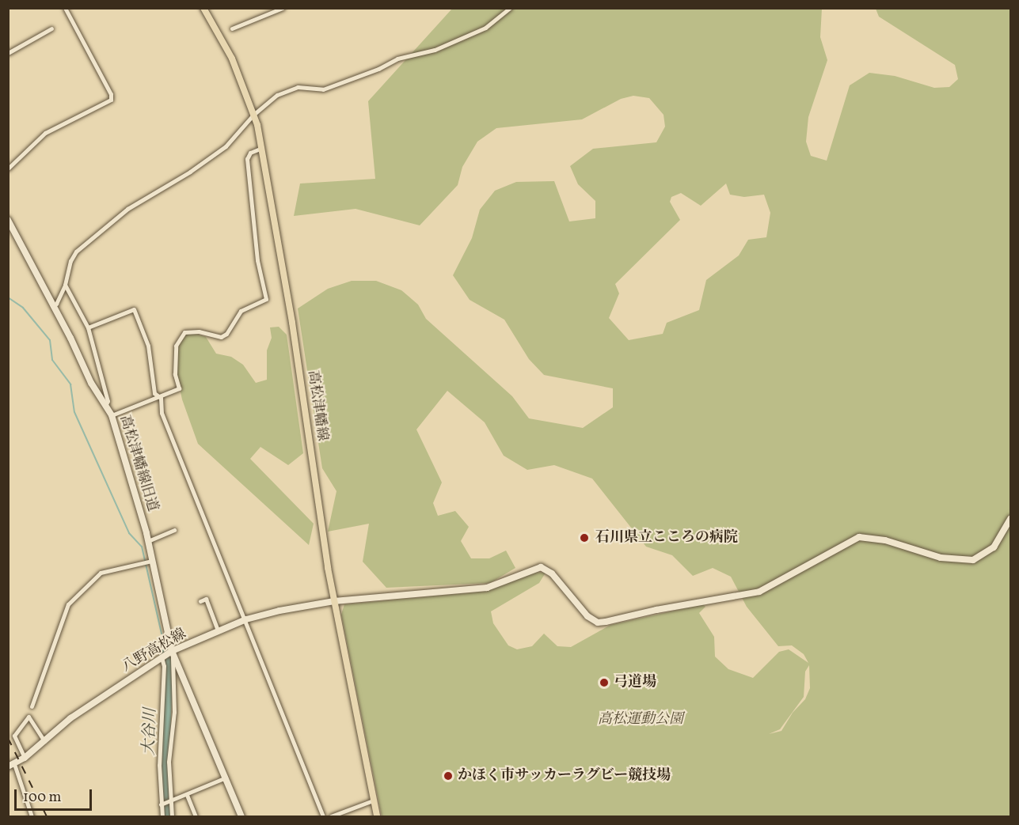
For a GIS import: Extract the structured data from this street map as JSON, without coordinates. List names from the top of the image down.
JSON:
{
  "streets": {
    "main road": ["高松津幡線"],
    "street": ["高松津幡線旧道", "八野高松線"]
  },
  "crossings": [
    ["高松津幡線", "八野高松線"],
    ["高松津幡線旧道", "八野高松線"]
  ],
  "water": ["大谷川"],
  "parks": ["高松運動公園"],
  "places": ["石川県立こころの病院", "弓道場", "かほく市サッカーラグビー競技場"],
  "scale_bar": "100 m"
}
